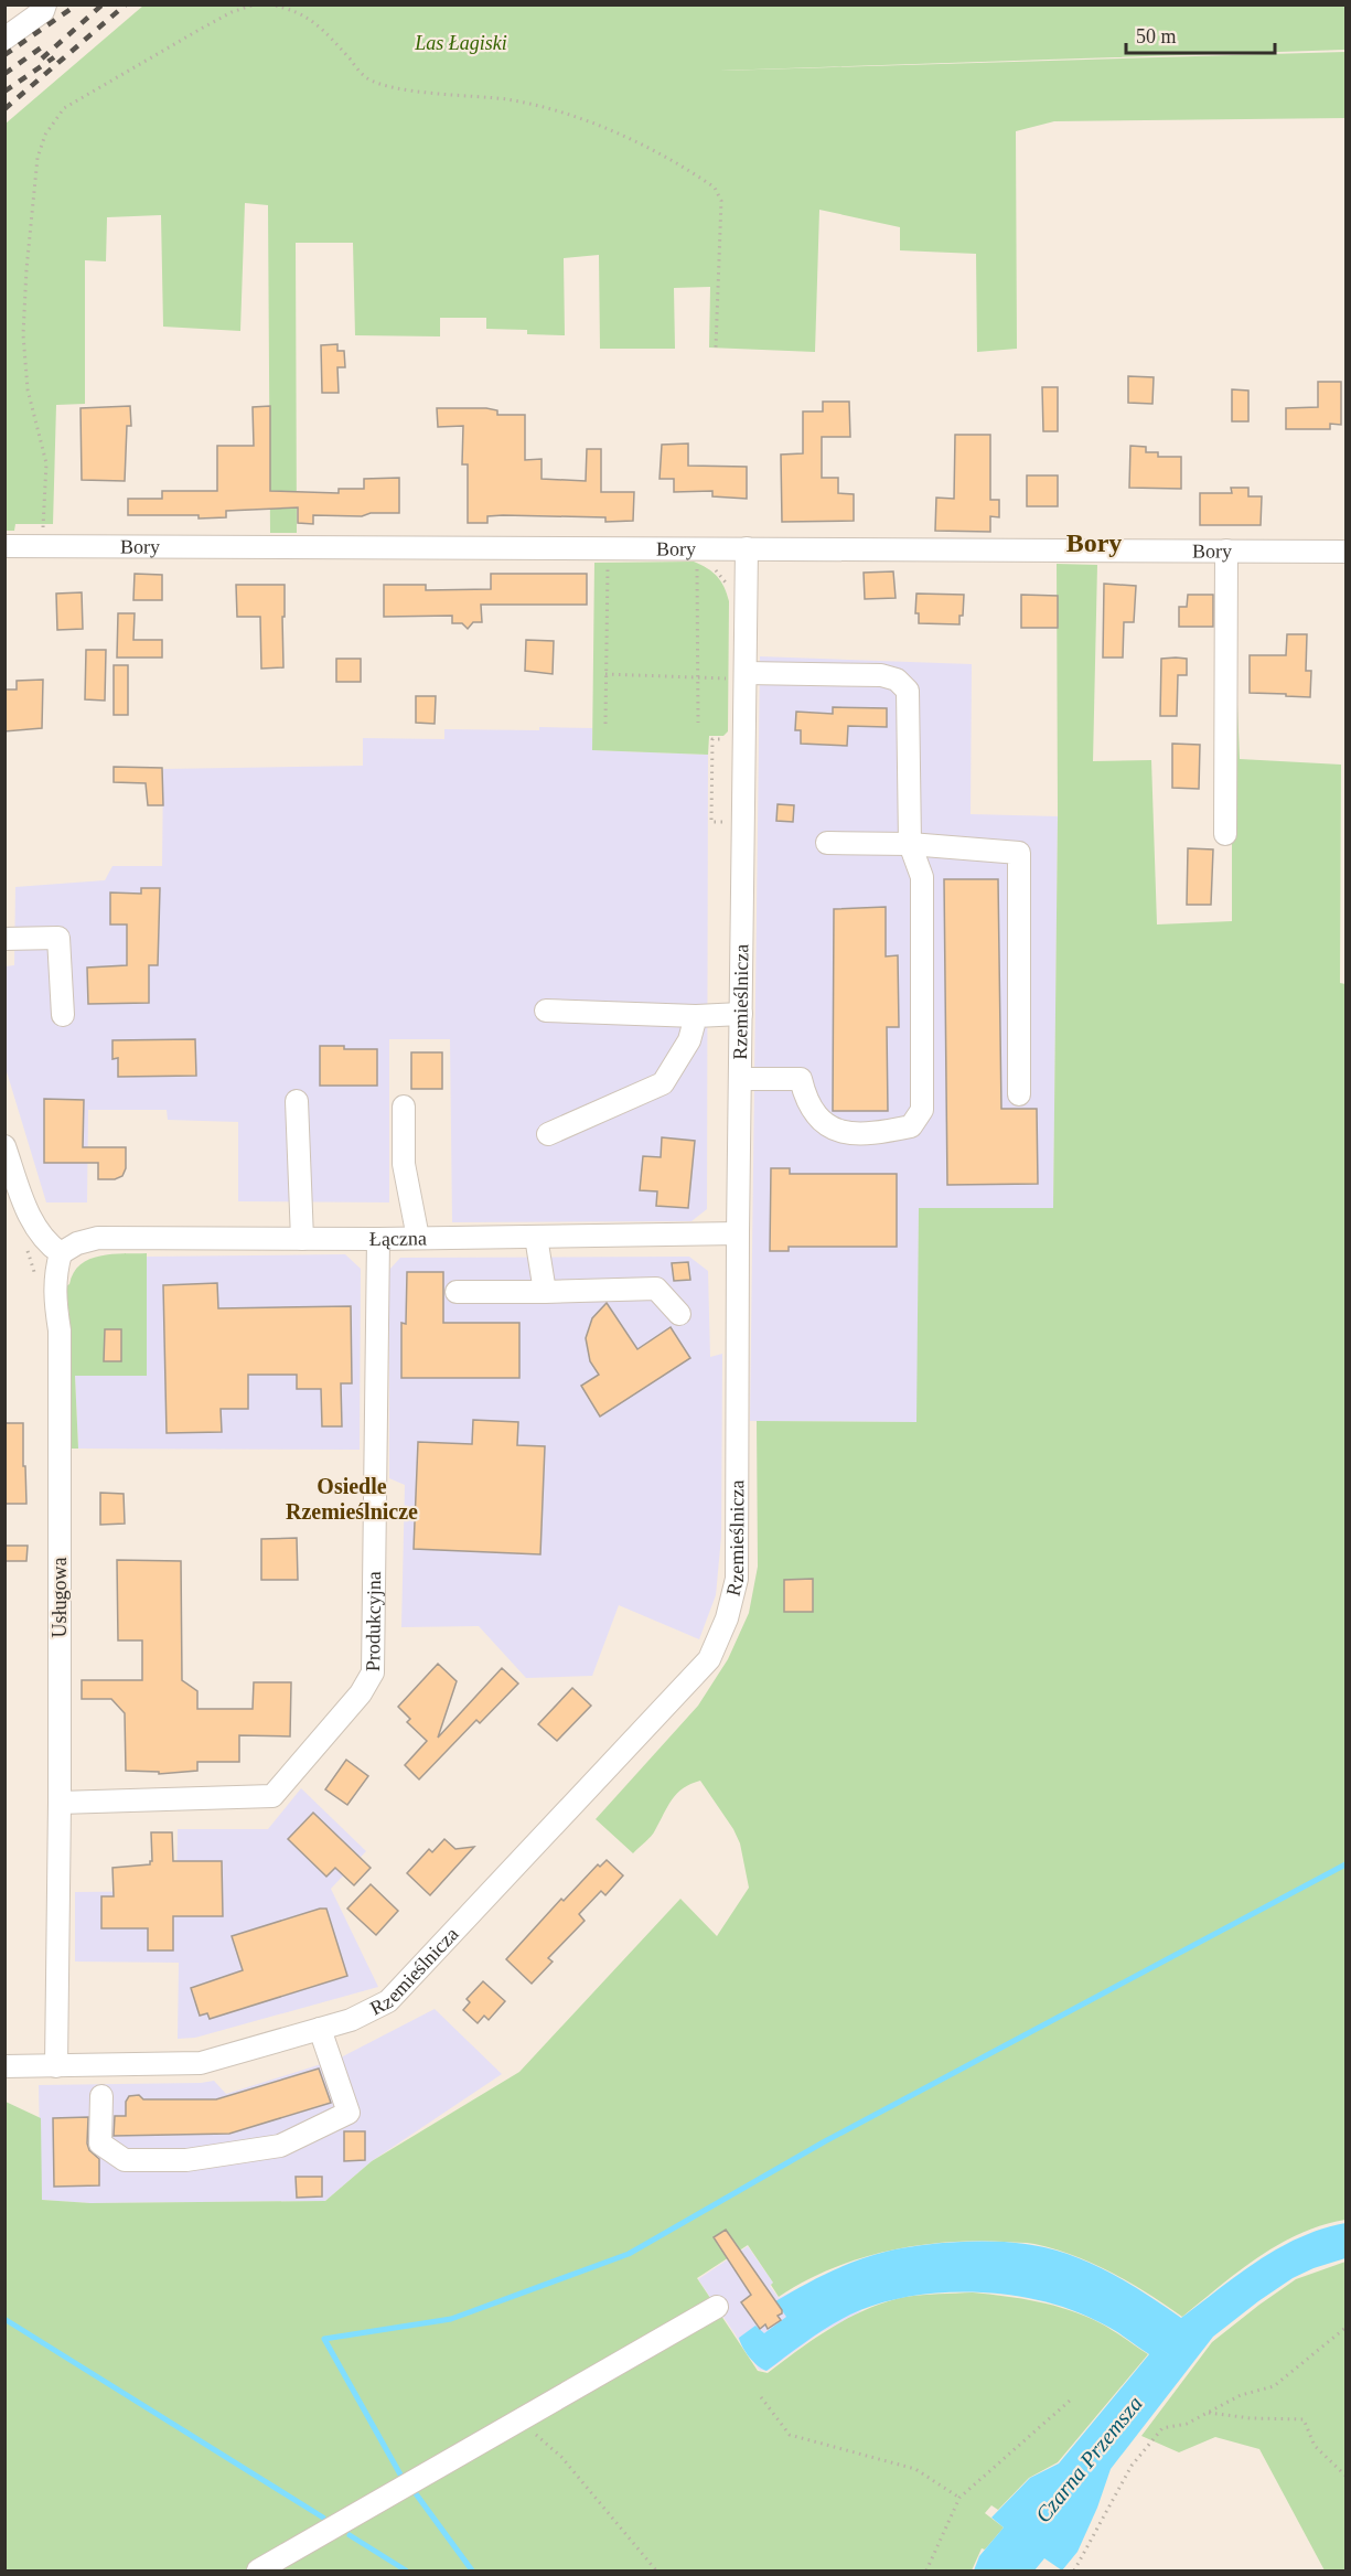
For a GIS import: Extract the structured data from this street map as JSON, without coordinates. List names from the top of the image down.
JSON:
{
  "streets": {
    "street": [
      "Bory",
      "Rzemieślnicza",
      "Łączna",
      "Usługowa",
      "Produkcyjna"
    ]
  },
  "crossings": [
    ["Bory", "Rzemieślnicza"],
    ["Rzemieślnicza", "Łączna"],
    ["Rzemieślnicza", "Usługowa"],
    ["Łączna", "Usługowa"],
    ["Łączna", "Produkcyjna"],
    ["Usługowa", "Produkcyjna"]
  ],
  "districts": ["Bory", "Osiedle Rzemieślnicze"],
  "water": ["Czarna Przemsza"],
  "parks": ["Las Łagiski"],
  "scale_bar": "50 m"
}
